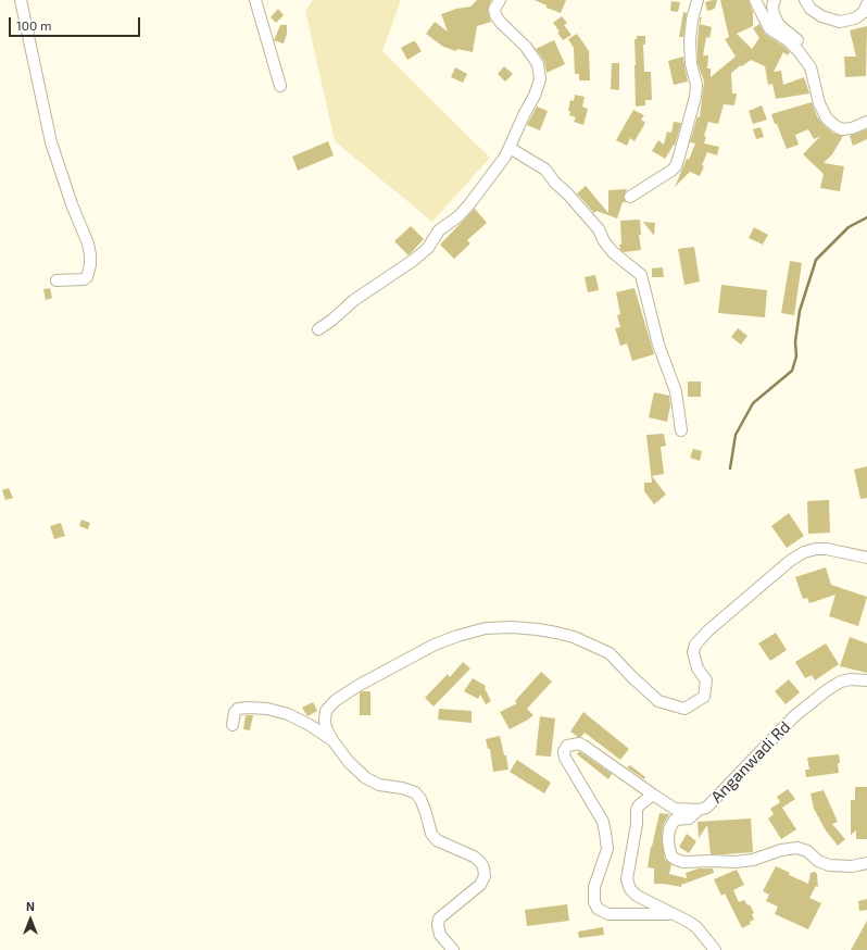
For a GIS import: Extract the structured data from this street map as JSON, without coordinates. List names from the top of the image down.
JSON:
{
  "streets": {
    "street": ["Anganwadi Rd"]
  },
  "scale_bar": "100 m",
  "north": "top"
}
